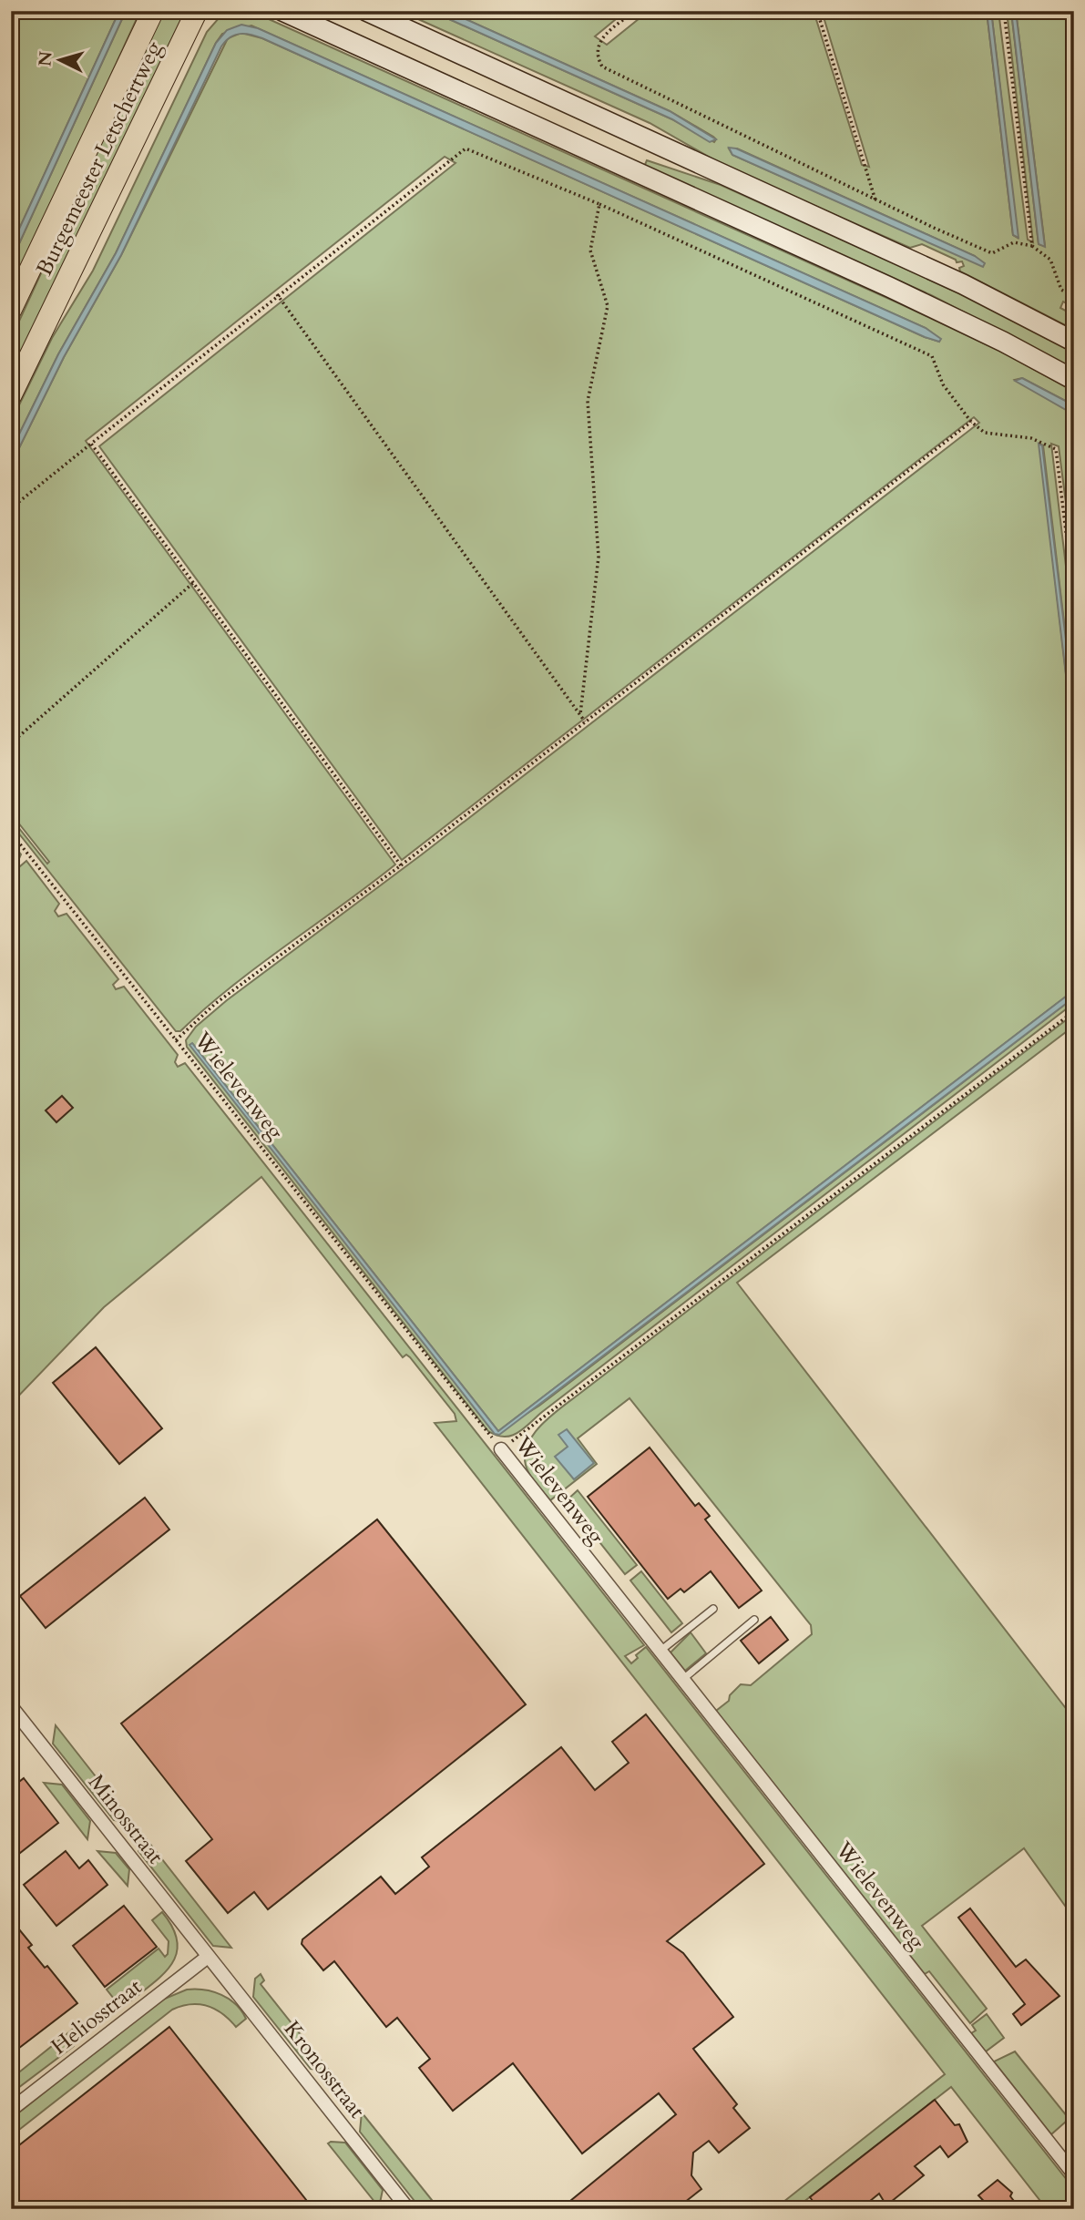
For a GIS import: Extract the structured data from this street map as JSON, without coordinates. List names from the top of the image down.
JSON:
{
  "streets": {
    "main road": ["Burgemeester Letschertweg"],
    "street": [
      "Wielevenweg",
      "Minosstraat",
      "Heliosstraat",
      "Kronosstraat"
    ]
  },
  "crossings": [
    ["Minosstraat", "Heliosstraat"],
    ["Minosstraat", "Kronosstraat"],
    ["Heliosstraat", "Kronosstraat"]
  ],
  "north": "left"
}
